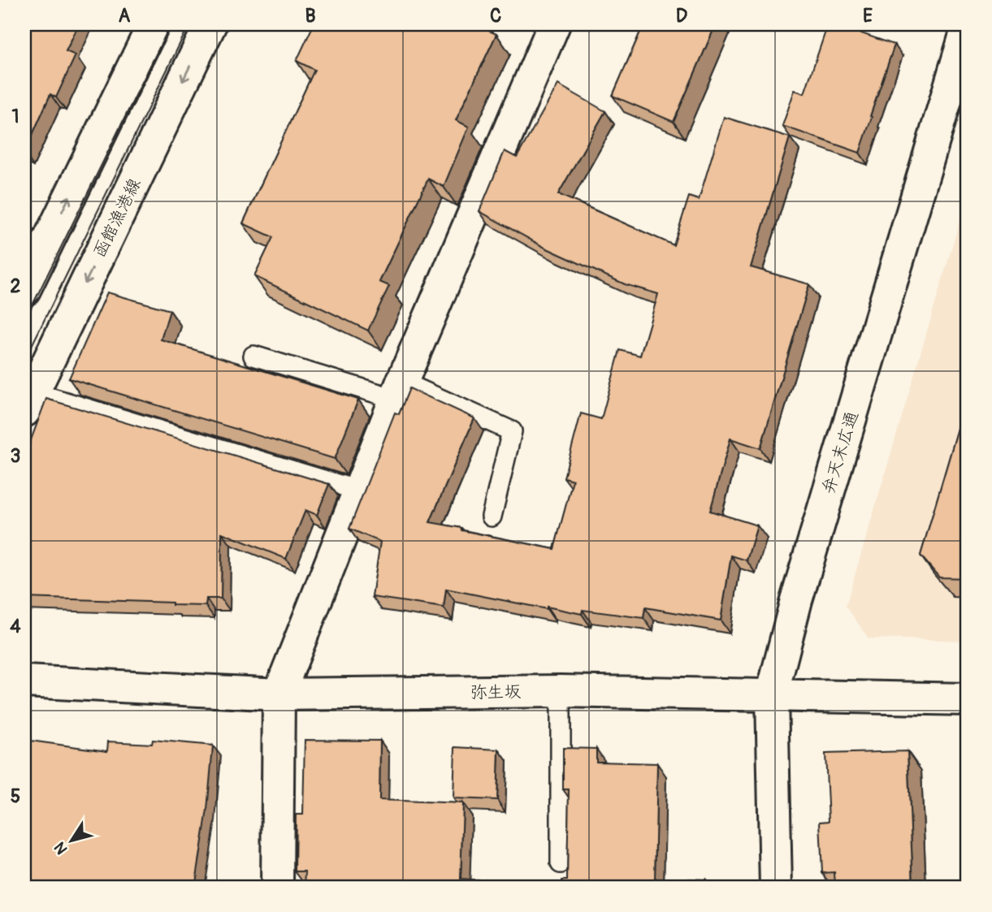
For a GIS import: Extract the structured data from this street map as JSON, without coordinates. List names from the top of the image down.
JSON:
{
  "streets": {
    "street": ["函館漁港線", "弁天末広通", "弥生坂"]
  },
  "crossings": [
    ["弁天末広通", "弥生坂"]
  ],
  "north": "bottom left",
  "grid": {
    "columns": [
      "A",
      "B",
      "C",
      "D",
      "E"
    ],
    "rows": [
      "1",
      "2",
      "3",
      "4",
      "5"
    ]
  }
}
